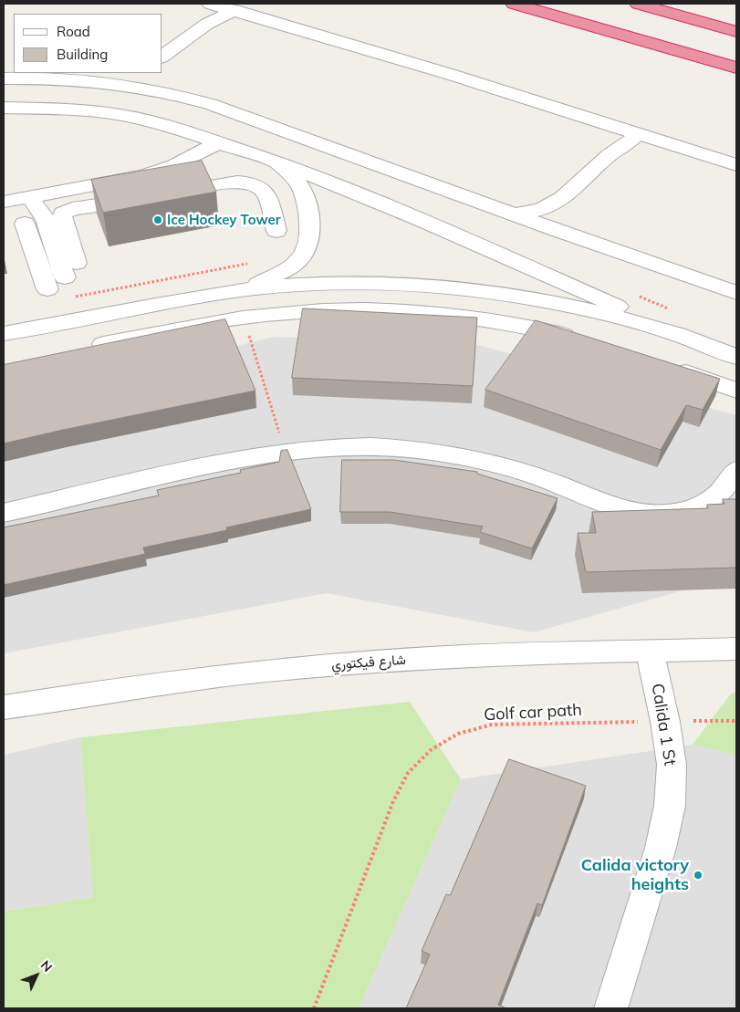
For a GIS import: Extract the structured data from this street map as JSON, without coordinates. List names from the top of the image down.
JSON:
{
  "streets": {
    "street": ["شارع فيكتوري", "Calida 1 St"],
    "path": ["Golf car path"]
  },
  "crossings": [
    ["شارع فيكتوري", "Calida 1 St"],
    ["Golf car path", "Calida 1 St"]
  ],
  "places": ["Ice Hockey Tower", "Calida victory heights"],
  "legend": ["Road", "Building"],
  "north": "top right"
}
